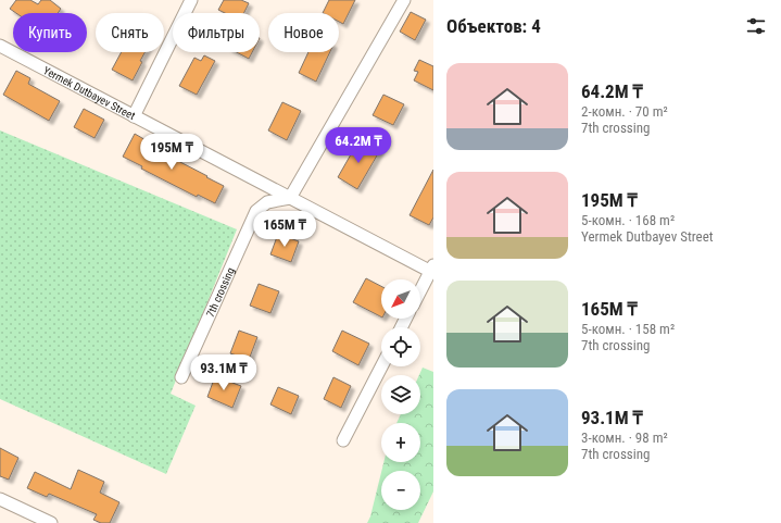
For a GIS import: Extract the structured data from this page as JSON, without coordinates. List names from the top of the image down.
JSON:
{
  "streets": {
    "street": ["Yermek Dutbayev Street", "7th crossing"]
  },
  "crossings": [
    ["Yermek Dutbayev Street", "7th crossing"]
  ],
  "north": "bottom left",
  "page": {
    "heading": "Объектов: 4",
    "chip": [
      "Купить",
      "Снять",
      "Фильтры",
      "Новое"
    ],
    "list": [
      {
        "name": "64.2M ₸",
        "note": "2-комн. · 70 m² · 7th crossing"
      },
      {
        "name": "195M ₸",
        "note": "5-комн. · 168 m² · Yermek Dutbayev Street"
      },
      {
        "name": "165M ₸",
        "note": "5-комн. · 158 m² · 7th crossing"
      },
      {
        "name": "93.1M ₸",
        "note": "3-комн. · 98 m² · 7th crossing"
      }
    ],
    "price": [
      "64.2M ₸",
      "195M ₸",
      "165M ₸",
      "93.1M ₸"
    ],
    "map_buttons": ["+", "−"]
  }
}
